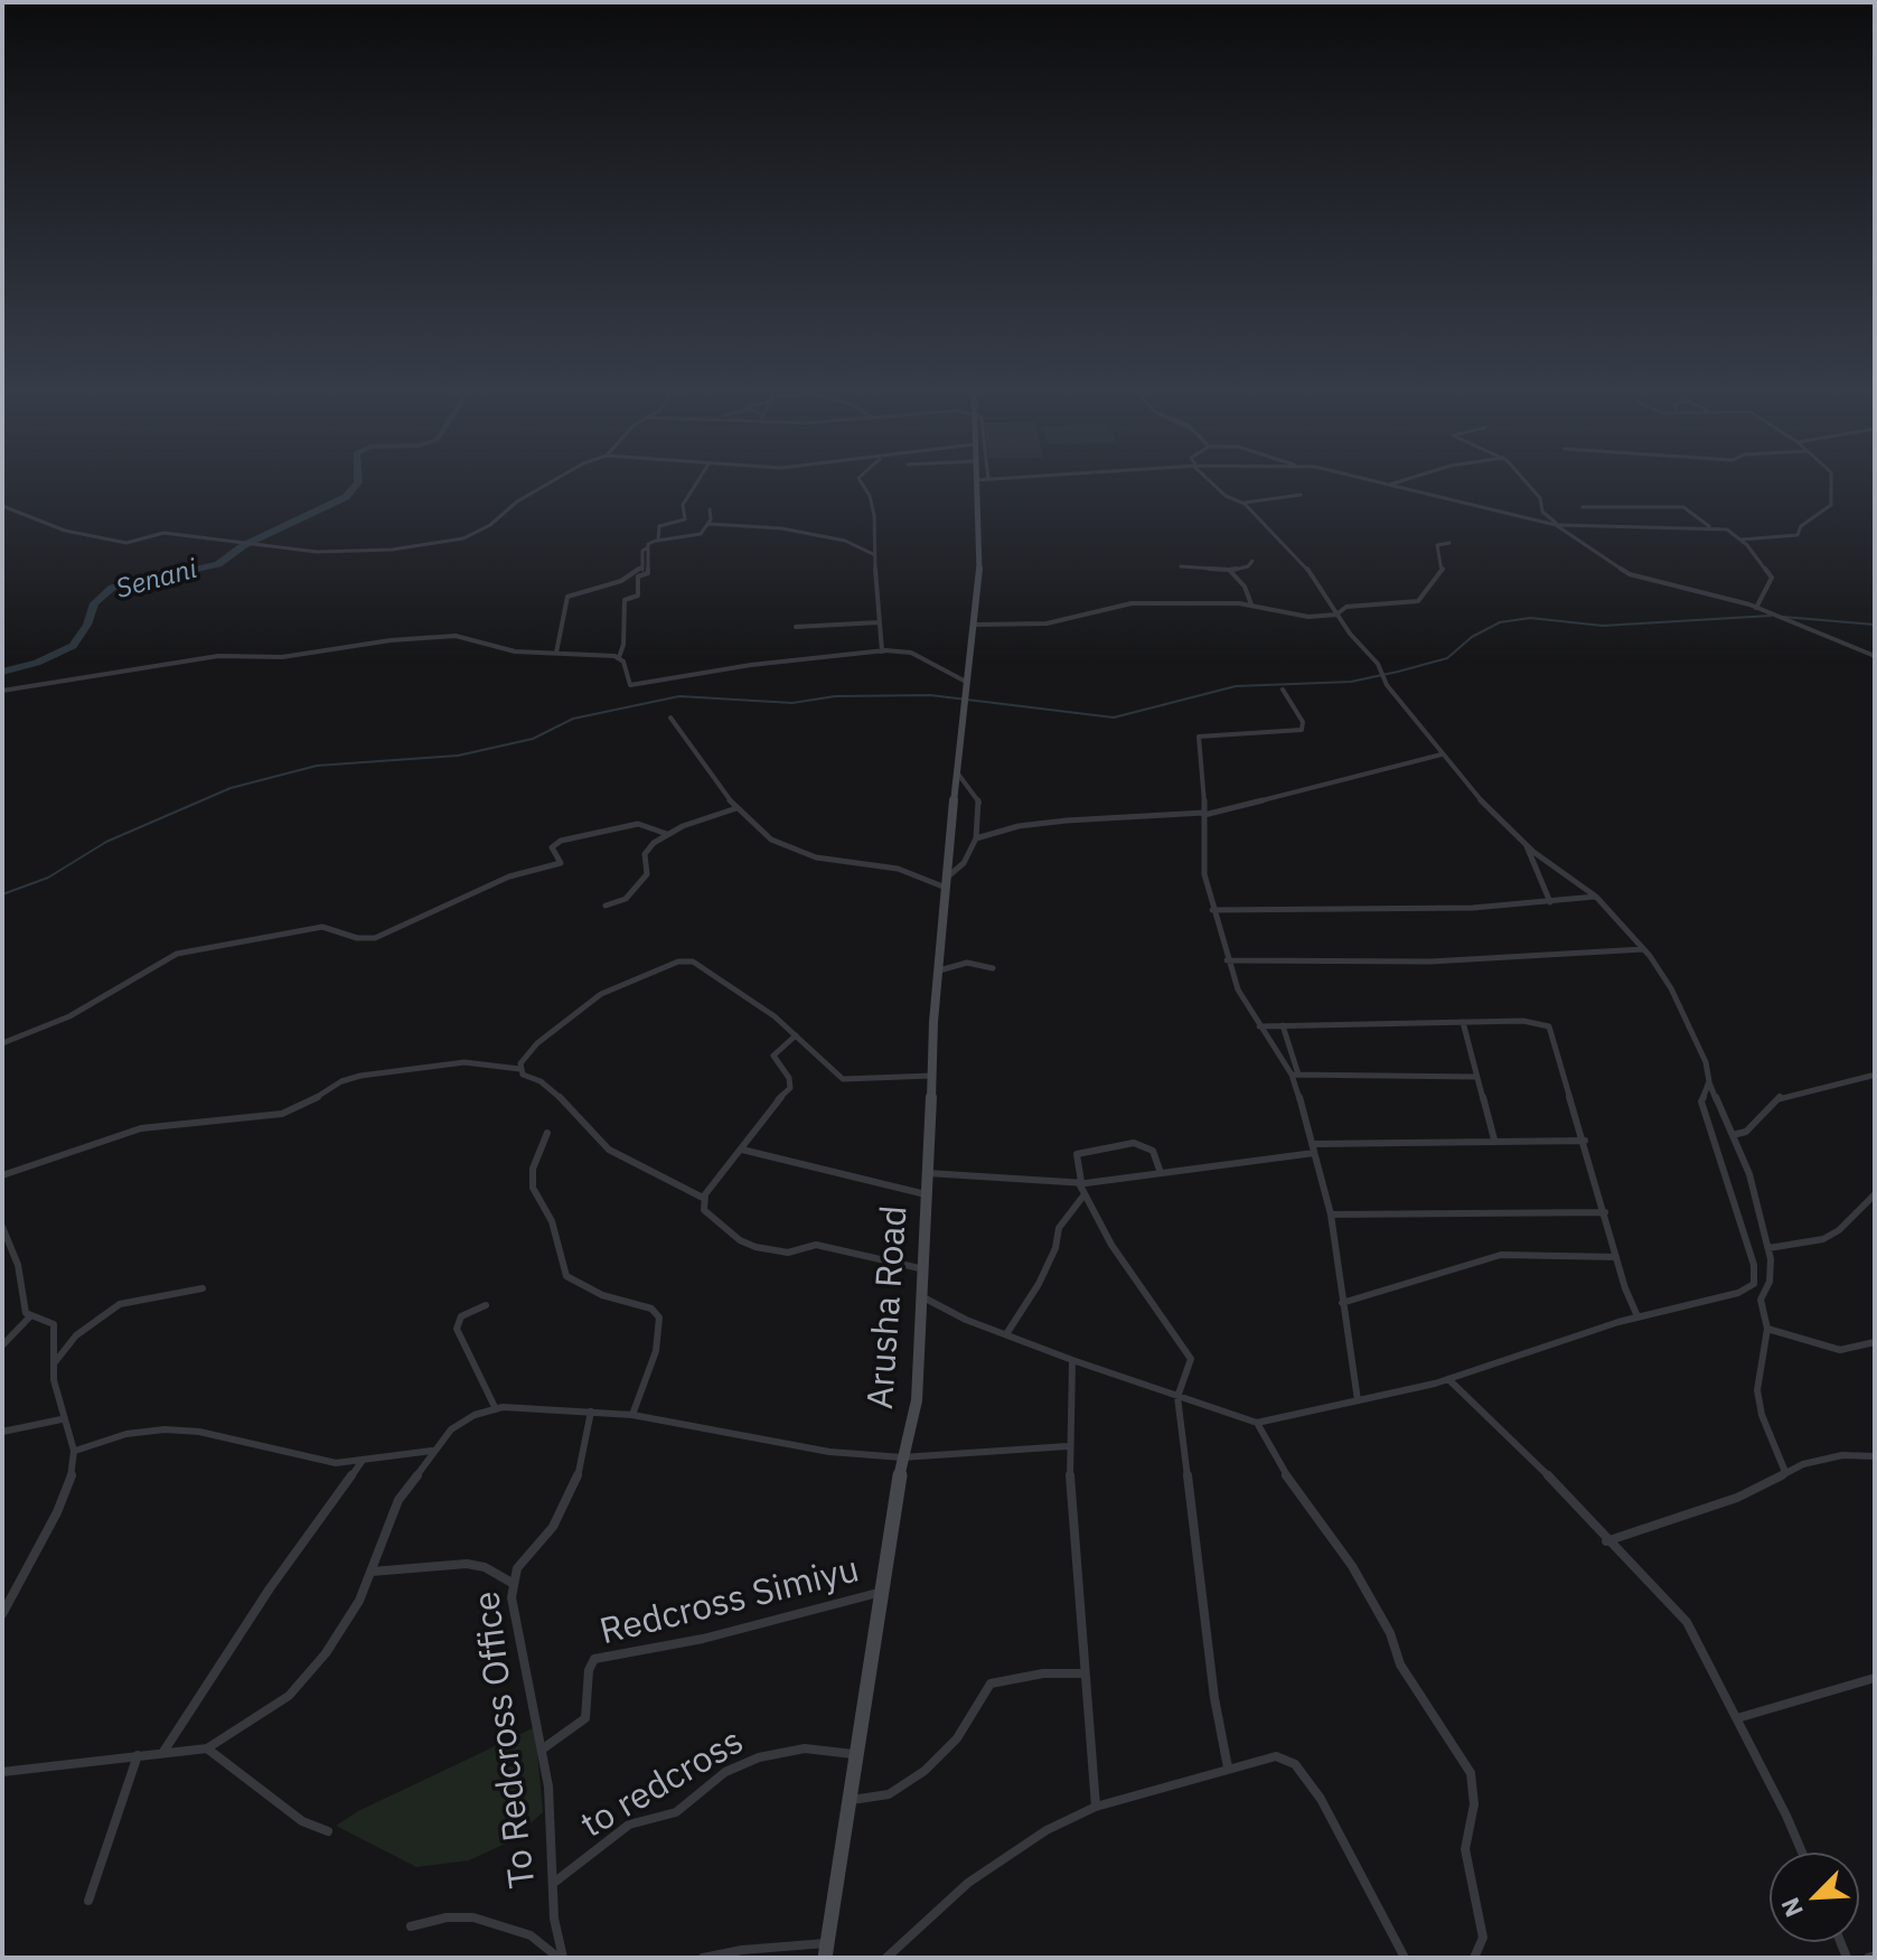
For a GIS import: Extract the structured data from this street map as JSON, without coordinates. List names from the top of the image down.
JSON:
{
  "streets": {
    "main road": ["Arusha Road"],
    "street": ["Redcross Simiyu", "To Redcross Office", "to redcross"]
  },
  "crossings": [
    ["Arusha Road", "Redcross Simiyu"],
    ["Arusha Road", "to redcross"],
    ["Redcross Simiyu", "To Redcross Office"],
    ["To Redcross Office", "to redcross"]
  ],
  "water": ["Senani"],
  "north": "bottom left"
}
